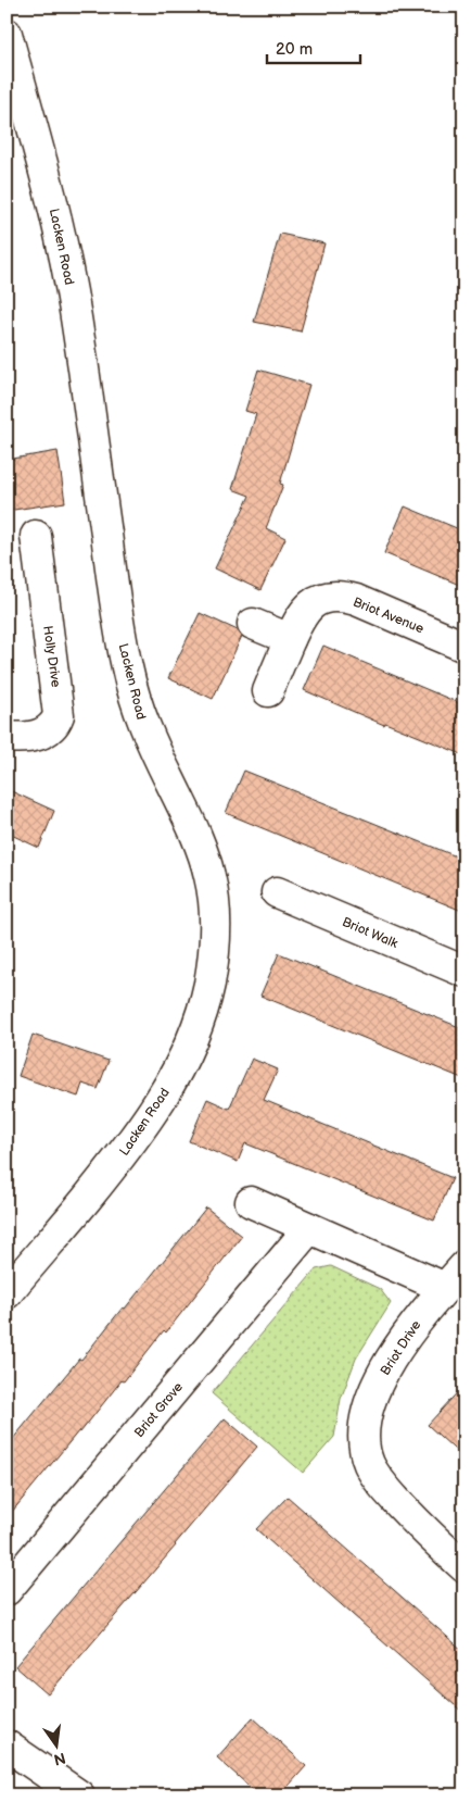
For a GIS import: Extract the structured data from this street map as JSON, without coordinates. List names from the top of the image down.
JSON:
{
  "streets": {
    "street": [
      "Lacken Road",
      "Briot Avenue",
      "Holly Drive",
      "Briot Walk",
      "Briot Drive",
      "Briot Grove"
    ]
  },
  "scale_bar": "20 m",
  "north": "bottom"
}
